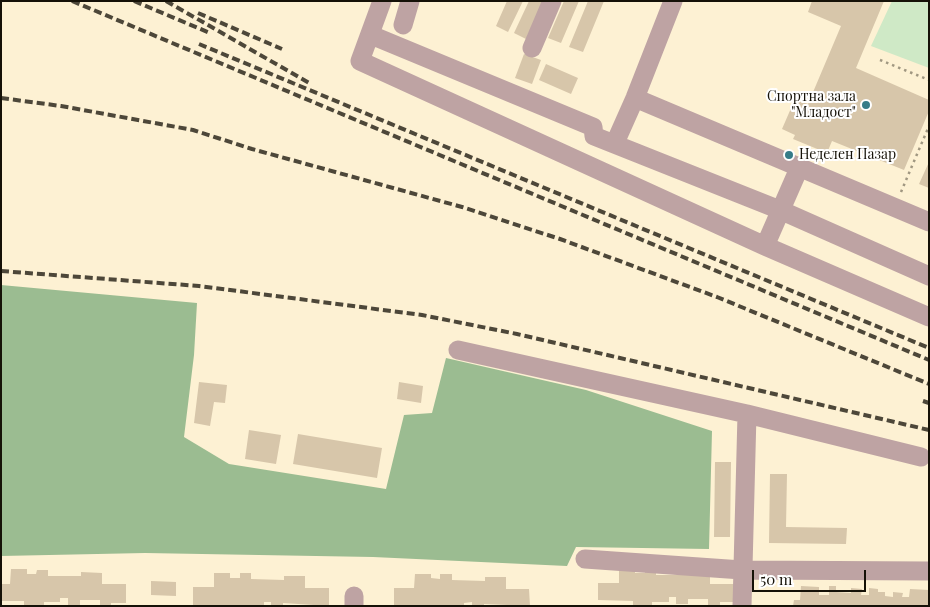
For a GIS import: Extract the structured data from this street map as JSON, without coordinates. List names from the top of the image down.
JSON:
{
  "places": ["Спортна зала \"Младост\"", "Неделен Пазар"],
  "scale_bar": "50 m"
}
